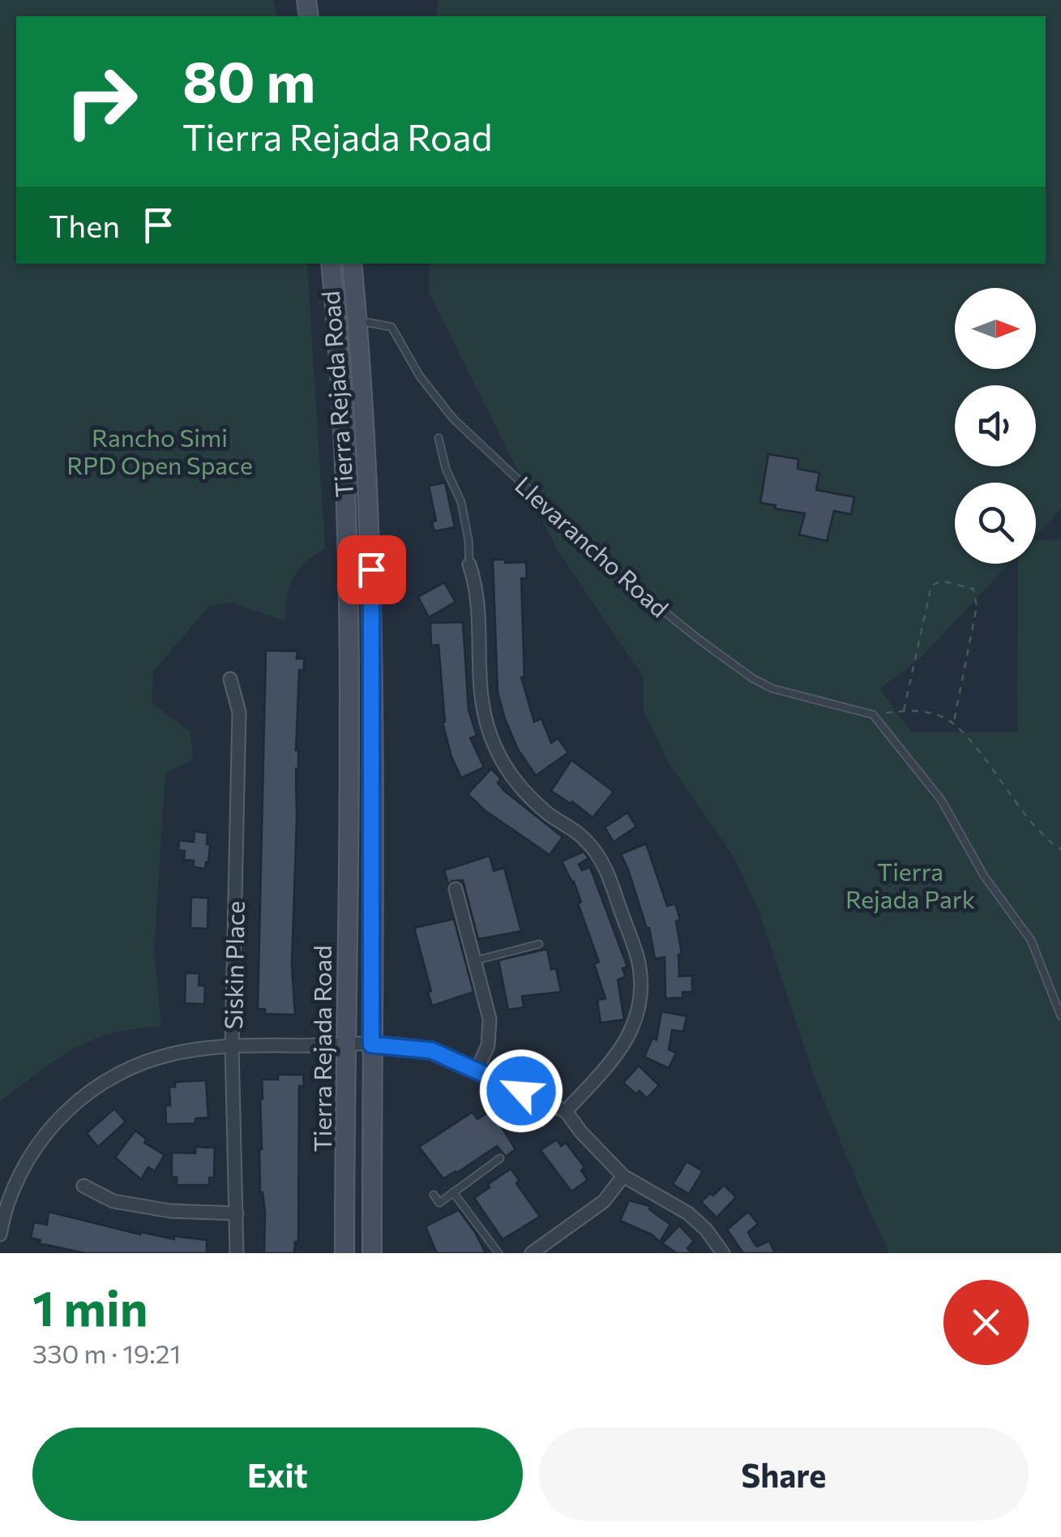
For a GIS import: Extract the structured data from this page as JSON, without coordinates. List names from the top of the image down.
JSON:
{
  "streets": {
    "main road": ["Tierra Rejada Road"],
    "street": ["Siskin Place"],
    "lane": ["Llevarancho Road"]
  },
  "crossings": [
    ["Tierra Rejada Road", "Llevarancho Road"]
  ],
  "parks": ["Rancho Simi RPD Open Space", "Tierra Rejada Park"],
  "north": "right",
  "page": {
    "turn": ["80 m", "Tierra Rejada Road"],
    "then": "Then",
    "heading": ["1 min", "330 m · 19:21"],
    "buttons": ["Exit", "Share"]
  }
}
